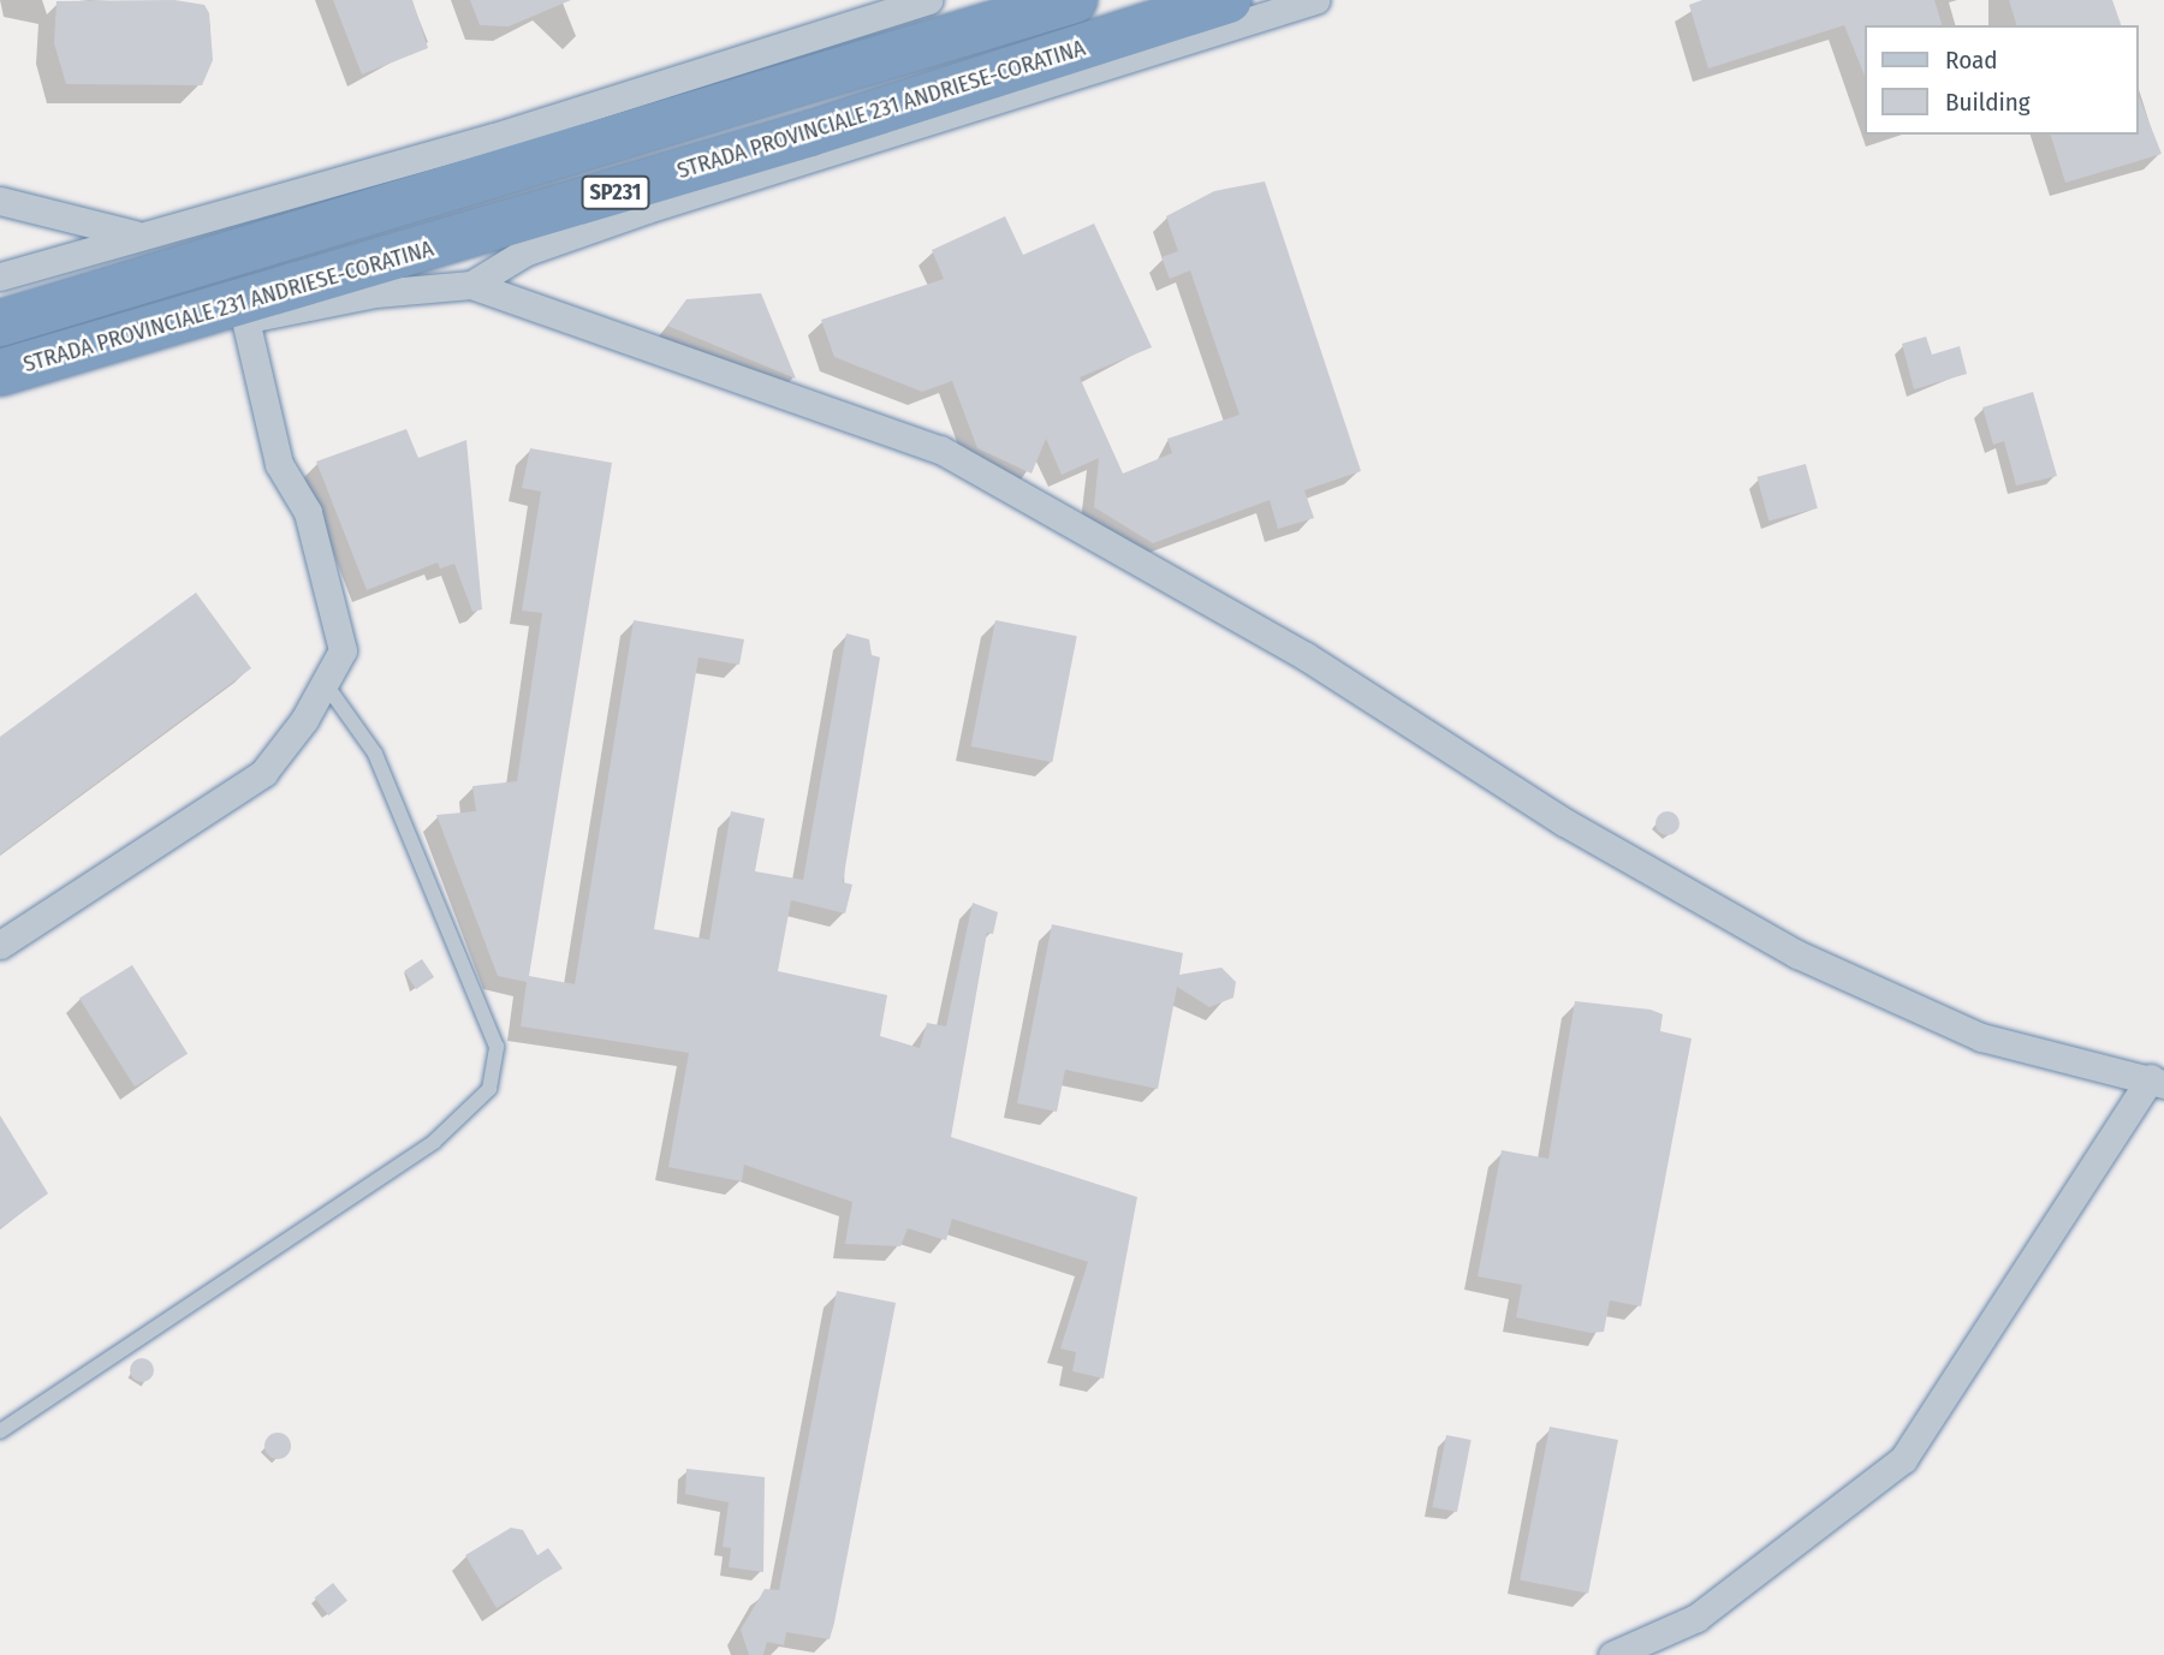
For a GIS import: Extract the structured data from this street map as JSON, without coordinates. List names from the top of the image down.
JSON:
{
  "streets": {
    "highway": ["STRADA PROVINCIALE 231 ANDRIESE-CORATINA", "SP231"]
  },
  "legend": ["Road", "Building"]
}
